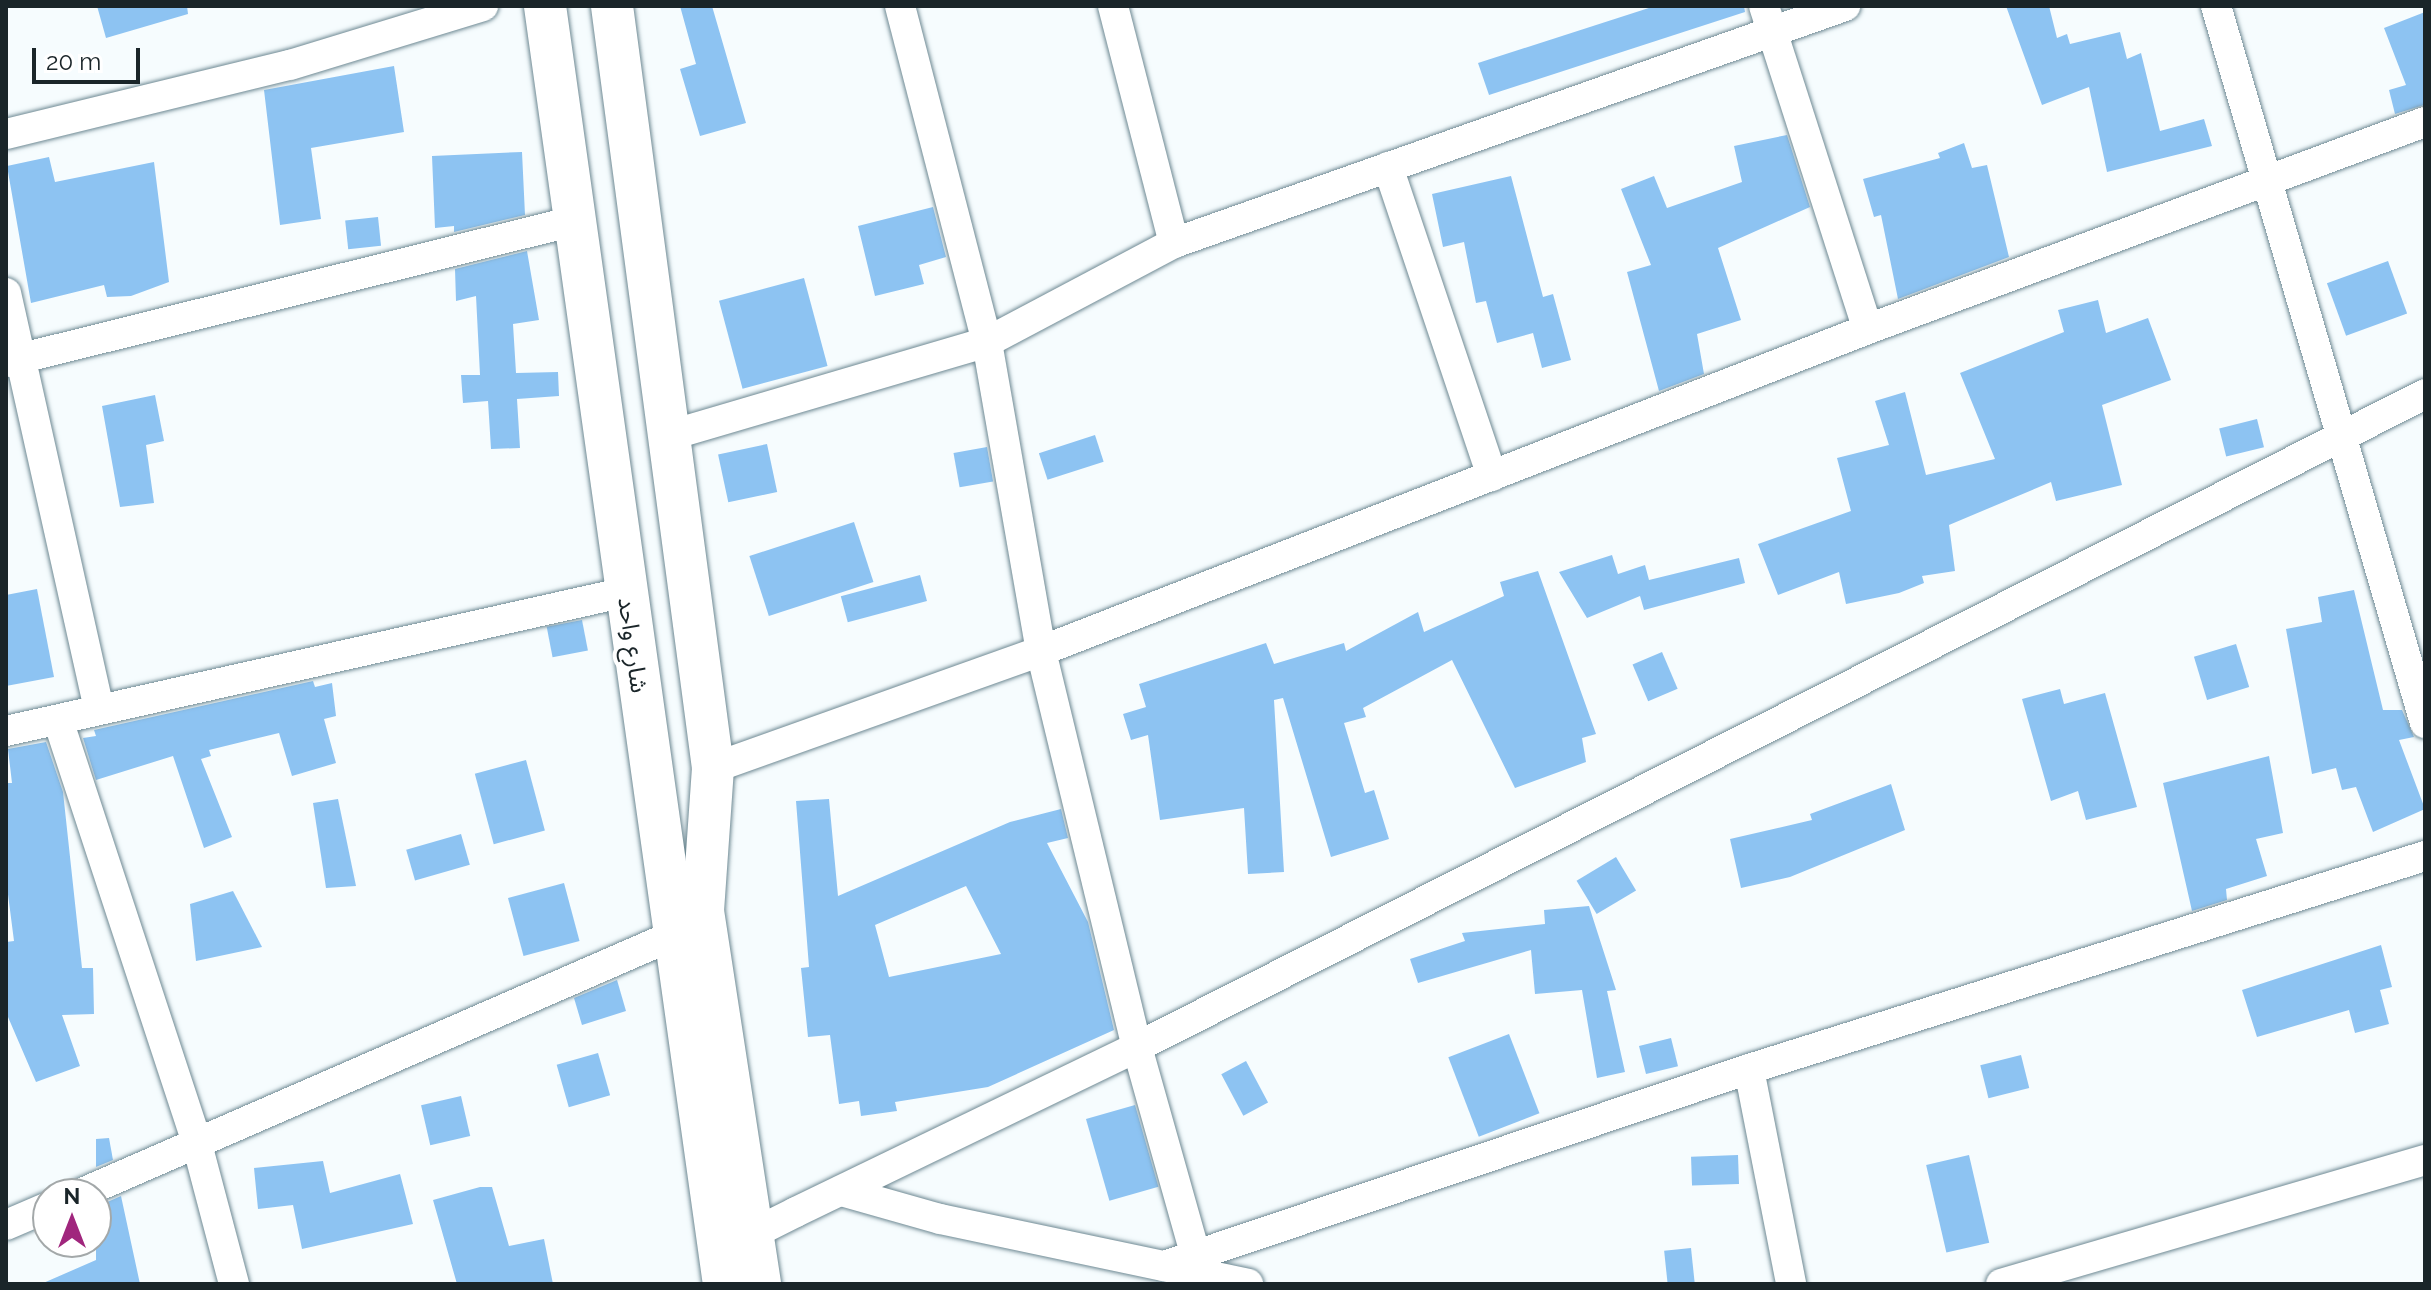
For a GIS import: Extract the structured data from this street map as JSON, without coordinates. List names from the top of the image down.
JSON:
{
  "streets": {
    "street": ["شارع واحد"]
  },
  "scale_bar": "20 m",
  "north": "top"
}
